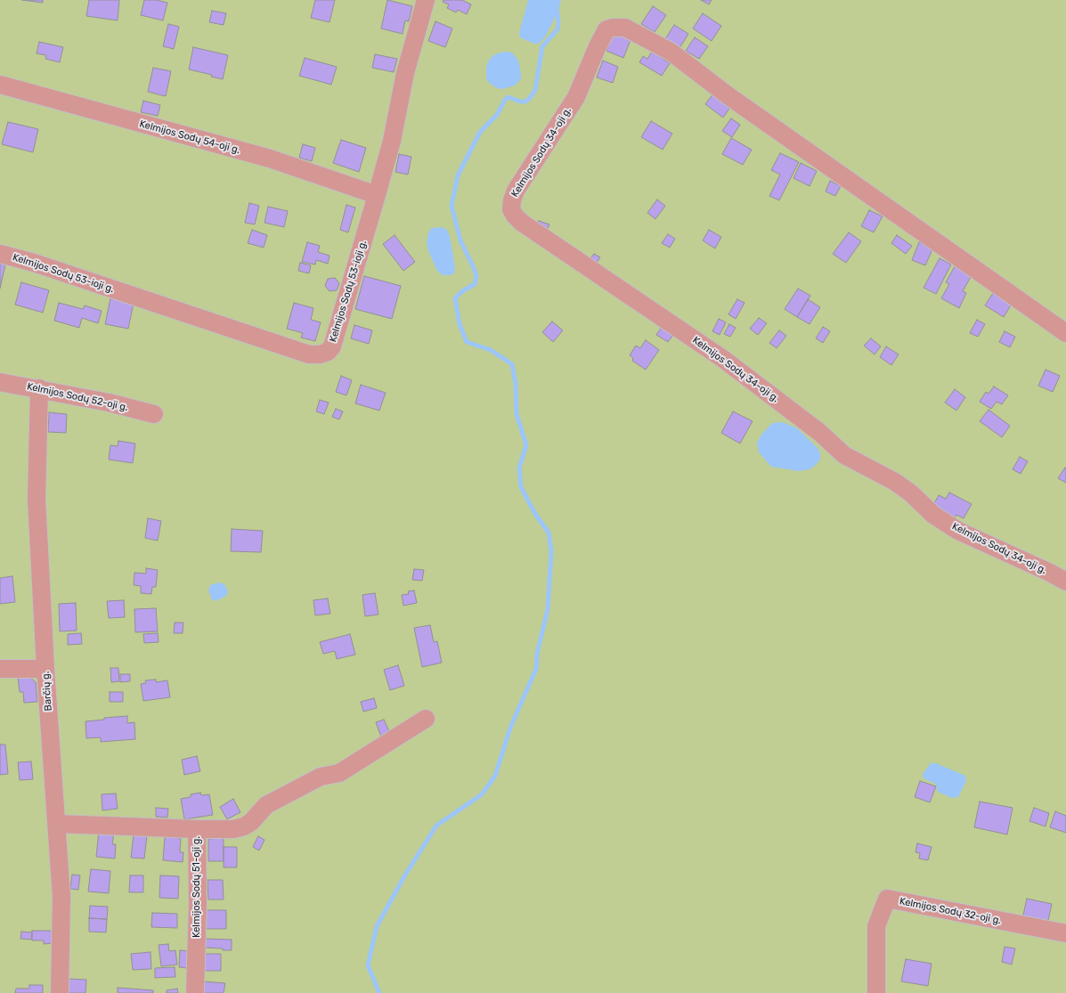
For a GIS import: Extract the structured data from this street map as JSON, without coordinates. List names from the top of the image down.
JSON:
{
  "streets": {
    "street": [
      "Kelmijos Sodų 54-oji g.",
      "Kelmijos Sodų 34-oji g.",
      "Kelmijos Sodų 53-ioji g.",
      "Kelmijos Sodų 52-oji g.",
      "Barčių g.",
      "Kelmijos Sodų 51-oji g.",
      "Kelmijos Sodų 32-oji g."
    ]
  },
  "crossings": [
    ["Kelmijos Sodų 54-oji g.", "Kelmijos Sodų 53-ioji g."],
    ["Kelmijos Sodų 52-oji g.", "Barčių g."]
  ]
}
